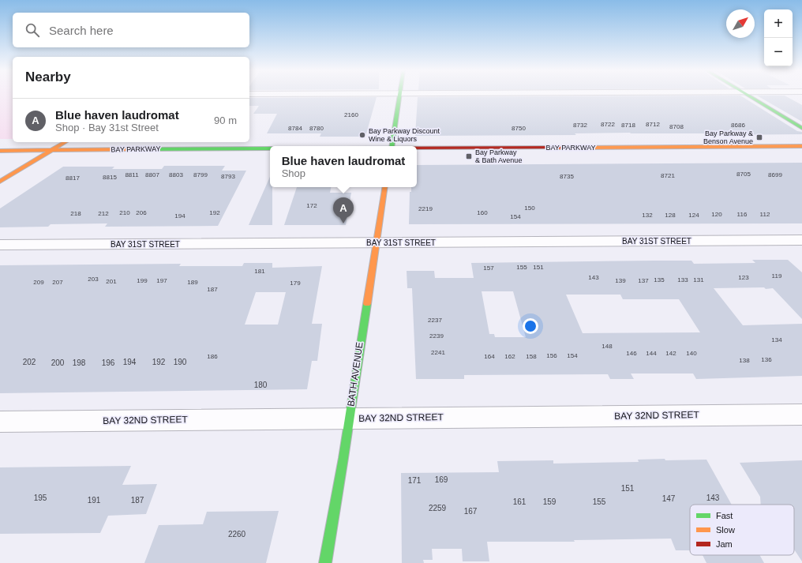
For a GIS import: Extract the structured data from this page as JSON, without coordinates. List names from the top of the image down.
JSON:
{
  "streets": {
    "main road": ["BAY PARKWAY", "BATH AVENUE"],
    "street": ["BAY 31ST STREET", "BAY 32ND STREET"]
  },
  "crossings": [
    ["BAY 31ST STREET", "BATH AVENUE"],
    ["BATH AVENUE", "BAY 32ND STREET"]
  ],
  "places": {
    "other": ["Bay Parkway Discount Wine & Liquors"],
    "transit": ["Bay Parkway & Benson Avenue", "Bay Parkway & Bath Avenue"]
  },
  "house_numbers": [
    "2160",
    "8722",
    "8712",
    "8732",
    "8718",
    "8686",
    "8708",
    "8784",
    "8780",
    "8750",
    "8705",
    "8811",
    "8807",
    "8803",
    "8799",
    "8699",
    "8721",
    "8793",
    "8735",
    "8815",
    "8817",
    "172",
    "150",
    "2219",
    "210",
    "206",
    "192",
    "160",
    "218",
    "212",
    "120",
    "116",
    "112",
    "132",
    "128",
    "124",
    "194",
    "154",
    "155",
    "151",
    "157",
    "181",
    "119",
    "143",
    "123",
    "203",
    "135",
    "133",
    "131",
    "199",
    "197",
    "139",
    "137",
    "201",
    "209",
    "207",
    "189",
    "179",
    "187",
    "2237",
    "2239",
    "134",
    "148",
    "2241",
    "146",
    "144",
    "142",
    "140",
    "156",
    "154",
    "186",
    "164",
    "162",
    "158",
    "136",
    "138",
    "202",
    "194",
    "192",
    "190",
    "200",
    "198",
    "196",
    "180",
    "169",
    "171",
    "151",
    "195",
    "143",
    "147",
    "191",
    "187",
    "161",
    "159",
    "155",
    "2259",
    "167",
    "2260"
  ],
  "legend": ["Fast", "Slow", "Jam"],
  "north": "top right",
  "page": {
    "map_buttons": ["+", "−"],
    "search": "Search here",
    "heading": "Nearby",
    "list": [
      {
        "mark": "A",
        "name": "Blue haven laudromat",
        "note": "Shop · Bay 31st Street",
        "value": "90 m"
      }
    ],
    "popup": ["Blue haven laudromat", "Shop"],
    "pins": "A"
  }
}
